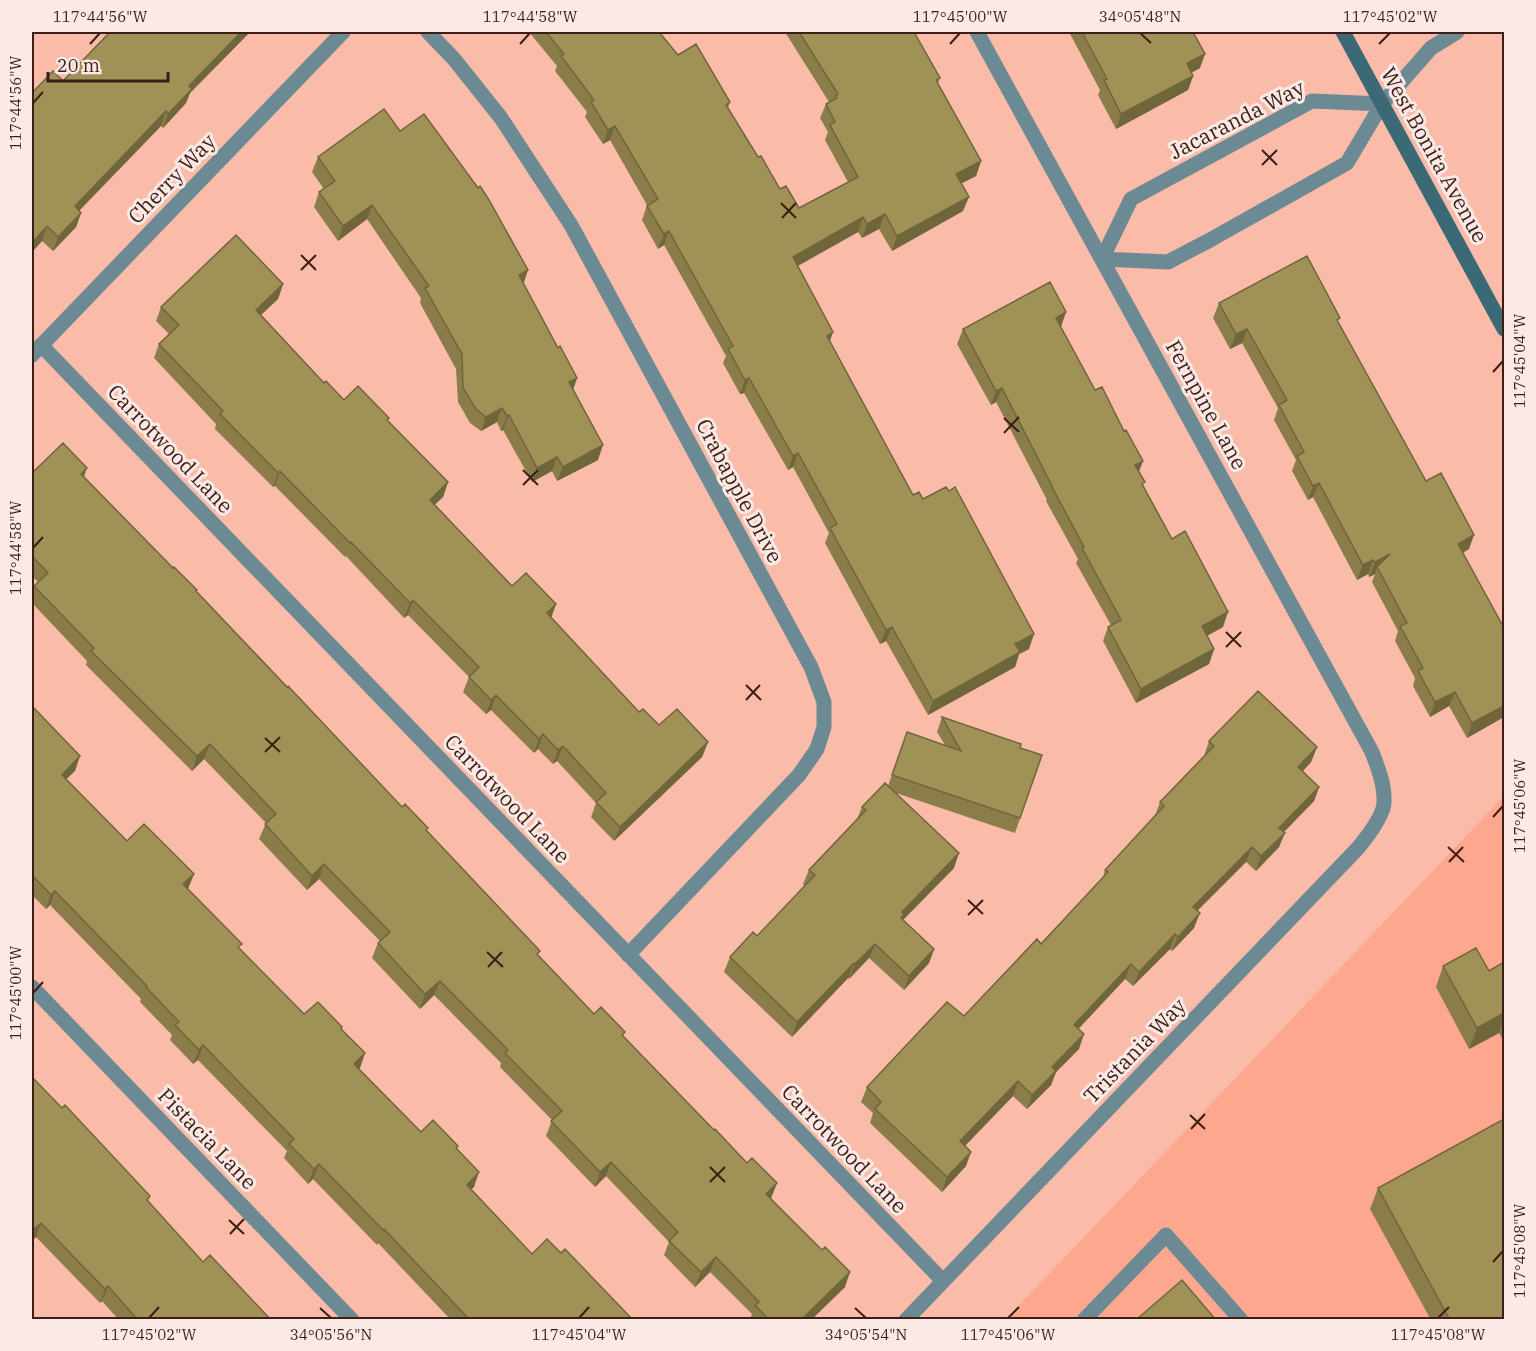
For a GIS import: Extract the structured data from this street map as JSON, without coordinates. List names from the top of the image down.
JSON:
{
  "streets": {
    "main road": ["West Bonita Avenue"],
    "street": [
      "Jacaranda Way",
      "Cherry Way",
      "Fernpine Lane",
      "Carrotwood Lane",
      "Crabapple Drive",
      "Tristania Way",
      "Pistacia Lane"
    ]
  },
  "crossings": [
    ["Jacaranda Way", "West Bonita Avenue"],
    ["Jacaranda Way", "Fernpine Lane"],
    ["Cherry Way", "Carrotwood Lane"],
    ["Fernpine Lane", "Tristania Way"],
    ["Carrotwood Lane", "Crabapple Drive"],
    ["Carrotwood Lane", "Tristania Way"]
  ],
  "scale_bar": "20 m",
  "coordinates": [
    "117°44'56\"W",
    "117°44'58\"W",
    "117°45'00\"W",
    "34°05'48\"N",
    "117°45'02\"W",
    "117°45'04\"W",
    "117°45'06\"W",
    "117°45'08\"W",
    "34°05'56\"N",
    "34°05'54\"N"
  ]
}
